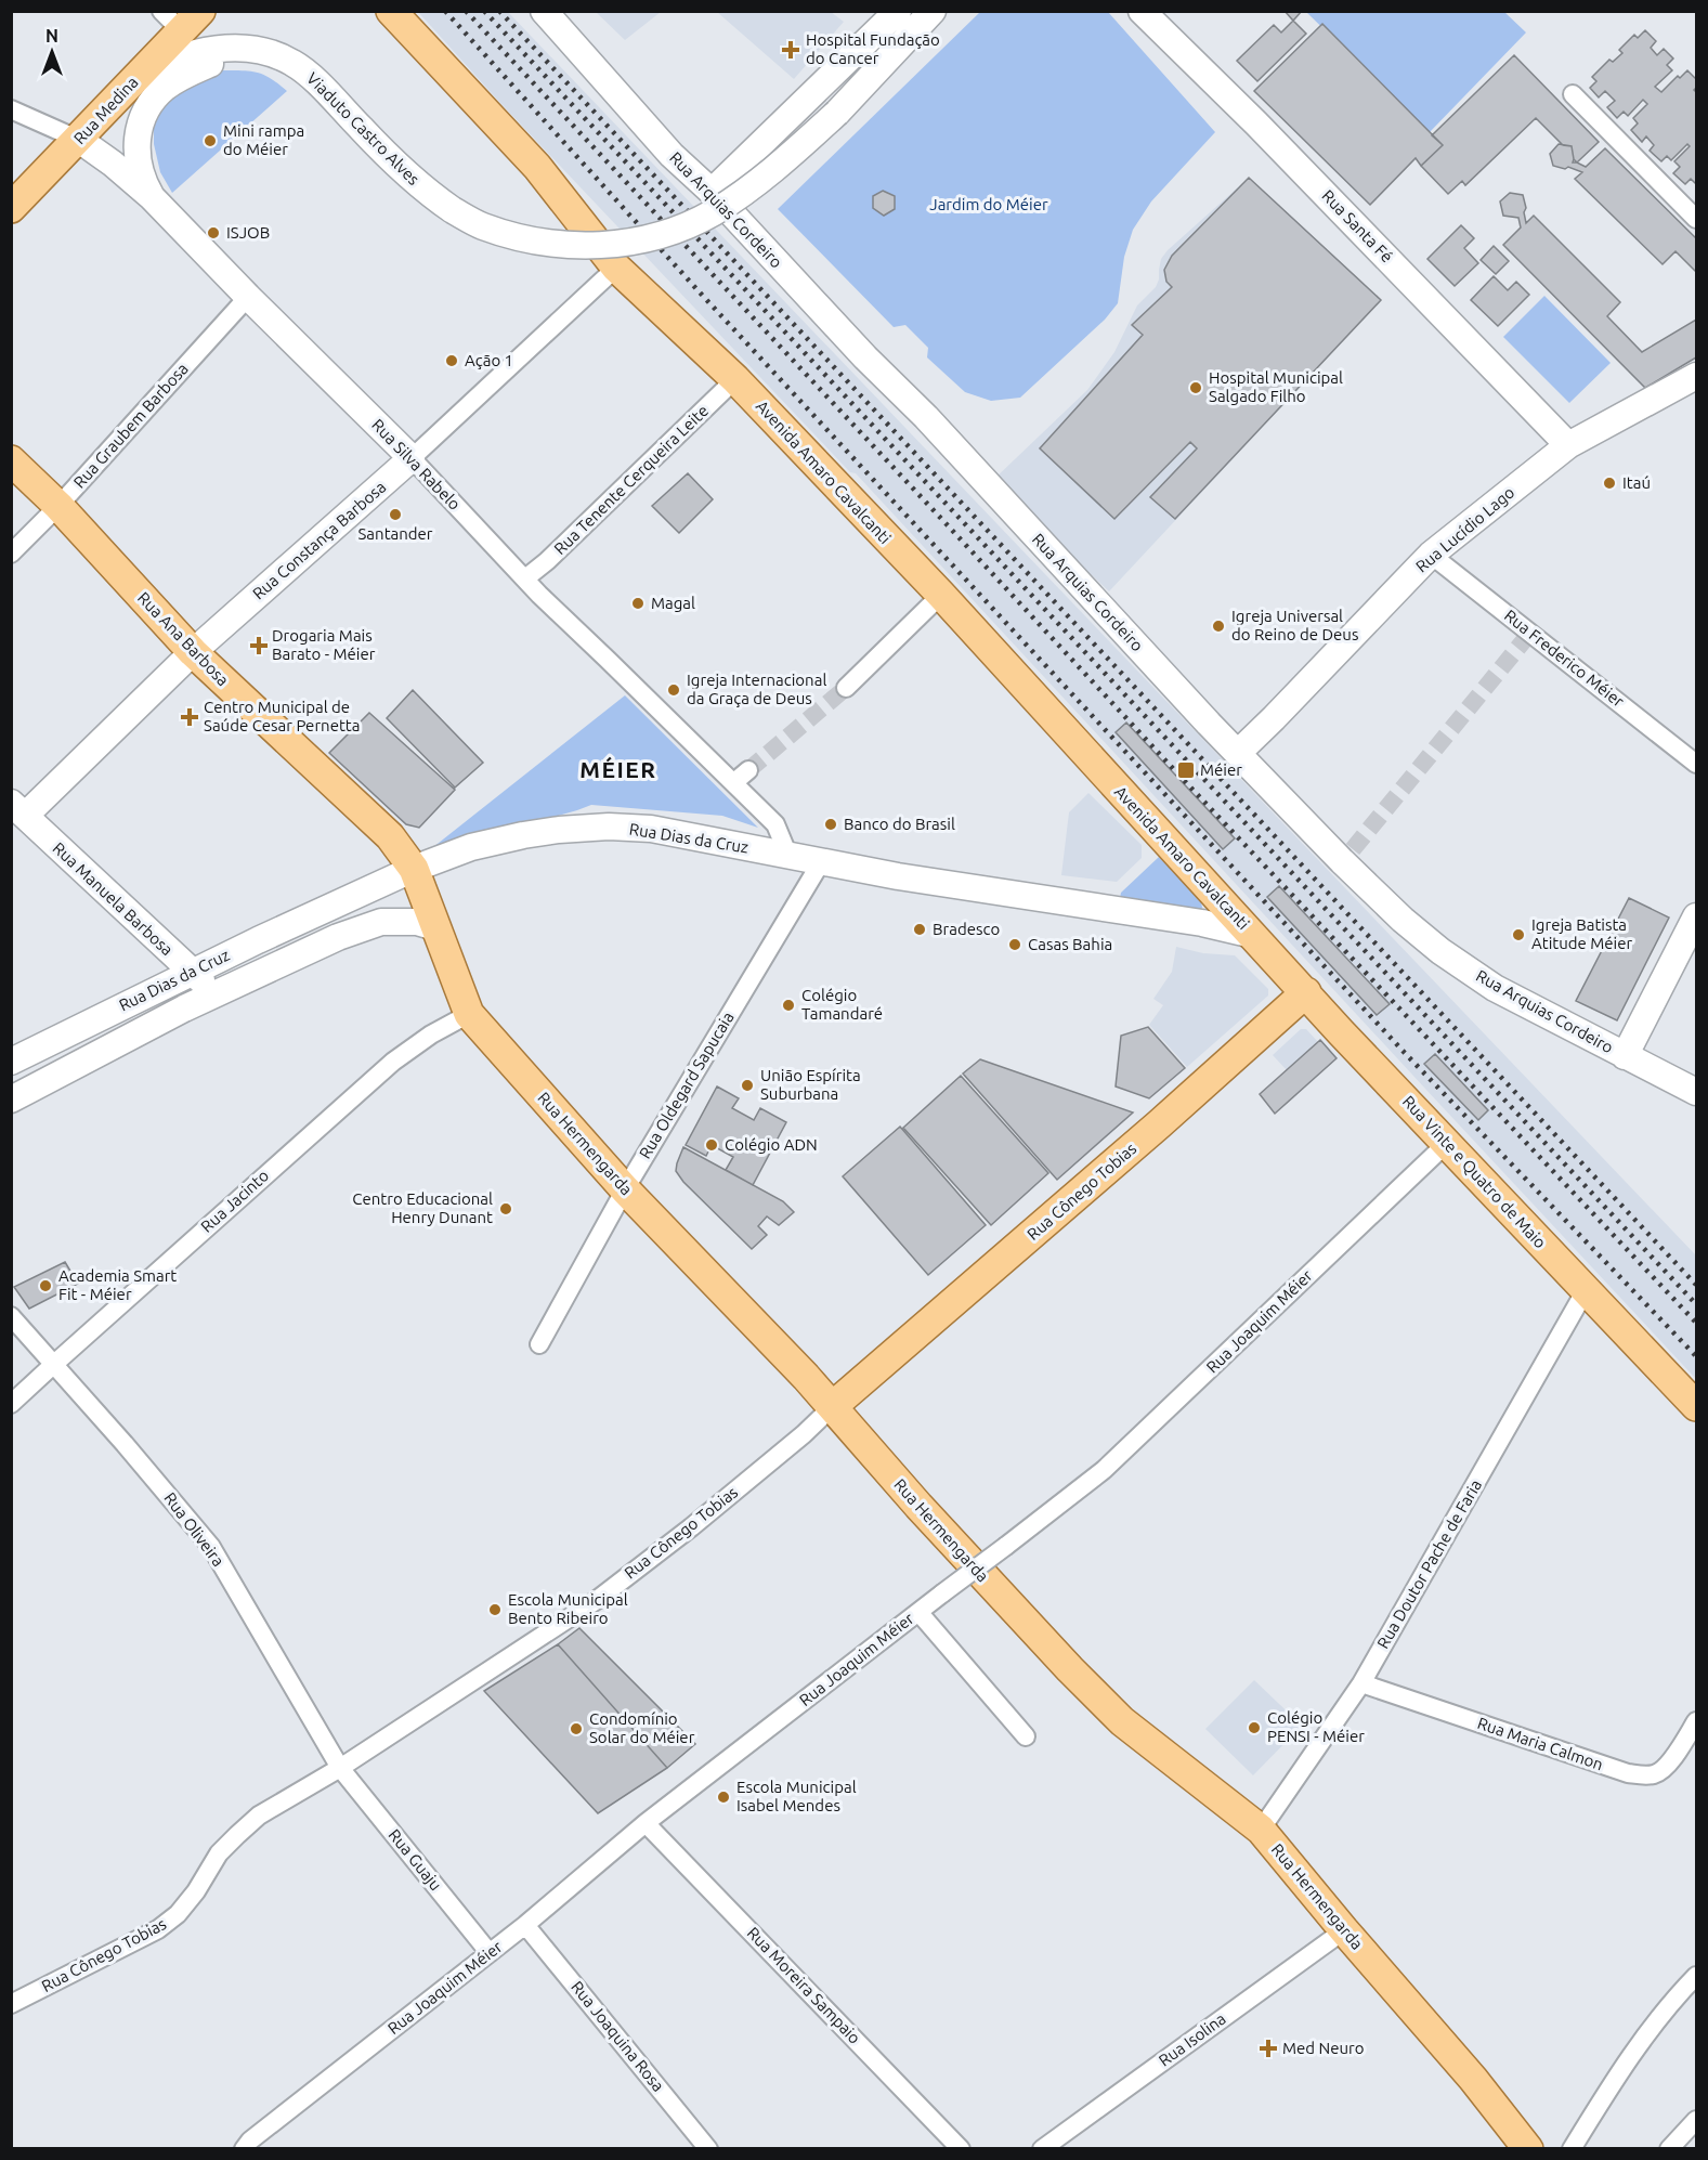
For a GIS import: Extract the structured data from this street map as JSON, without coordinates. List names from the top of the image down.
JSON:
{
  "streets": {
    "main road": [
      "Rua Medina",
      "Avenida Amaro Cavalcanti",
      "Rua Ana Barbosa",
      "Rua Hermengarda",
      "Rua Vinte e Quatro de Maio",
      "Rua Cônego Tobias"
    ],
    "street": [
      "Viaduto Castro Alves",
      "Rua Arquias Cordeiro",
      "Rua Santa Fé",
      "Rua Graubem Barbosa",
      "Rua Silva Rabelo",
      "Rua Tenente Cerqueira Leite",
      "Rua Lucídio Lago",
      "Rua Constança Barbosa",
      "Rua Frederico Méier",
      "Rua Dias da Cruz",
      "Rua Manuela Barbosa",
      "Rua Oldegard Sapucaia",
      "Rua Jacinto",
      "Rua Joaquim Méier",
      "Rua Oliveira",
      "Rua Doutor Pache de Faria",
      "Rua Maria Calmon",
      "Rua Guaju",
      "Rua Moreira Sampaio",
      "Rua Joaquina Rosa",
      "Rua Isolina"
    ]
  },
  "crossings": [
    ["Rua Medina", "Viaduto Castro Alves"],
    ["Rua Medina", "Rua Silva Rabelo"],
    ["Rua Arquias Cordeiro", "Rua Lucídio Lago"],
    ["Rua Santa Fé", "Rua Lucídio Lago"],
    ["Rua Graubem Barbosa", "Rua Silva Rabelo"],
    ["Rua Graubem Barbosa", "Rua Ana Barbosa"],
    ["Rua Silva Rabelo", "Rua Tenente Cerqueira Leite"],
    ["Rua Silva Rabelo", "Rua Constança Barbosa"],
    ["Rua Silva Rabelo", "Rua Dias da Cruz"],
    ["Avenida Amaro Cavalcanti", "Rua Tenente Cerqueira Leite"],
    ["Avenida Amaro Cavalcanti", "Rua Constança Barbosa"],
    ["Avenida Amaro Cavalcanti", "Rua Dias da Cruz"],
    ["Avenida Amaro Cavalcanti", "Rua Vinte e Quatro de Maio"],
    ["Rua Lucídio Lago", "Rua Frederico Méier"],
    ["Rua Constança Barbosa", "Rua Ana Barbosa"],
    ["Rua Constança Barbosa", "Rua Manuela Barbosa"],
    ["Rua Ana Barbosa", "Rua Dias da Cruz"],
    ["Rua Ana Barbosa", "Rua Hermengarda"],
    ["Rua Dias da Cruz", "Rua Manuela Barbosa"],
    ["Rua Dias da Cruz", "Rua Oldegard Sapucaia"],
    ["Rua Dias da Cruz", "Rua Hermengarda"],
    ["Rua Dias da Cruz", "Rua Vinte e Quatro de Maio"],
    ["Rua Oldegard Sapucaia", "Rua Hermengarda"],
    ["Rua Hermengarda", "Rua Cônego Tobias"],
    ["Rua Hermengarda", "Rua Jacinto"],
    ["Rua Hermengarda", "Rua Doutor Pache de Faria"],
    ["Rua Hermengarda", "Rua Isolina"],
    ["Rua Vinte e Quatro de Maio", "Rua Cônego Tobias"],
    ["Rua Vinte e Quatro de Maio", "Rua Joaquim Méier"],
    ["Rua Vinte e Quatro de Maio", "Rua Doutor Pache de Faria"],
    ["Rua Cônego Tobias", "Rua Oliveira"],
    ["Rua Cônego Tobias", "Rua Guaju"],
    ["Rua Jacinto", "Rua Oliveira"],
    ["Rua Joaquim Méier", "Rua Guaju"],
    ["Rua Joaquim Méier", "Rua Moreira Sampaio"],
    ["Rua Joaquim Méier", "Rua Joaquina Rosa"],
    ["Rua Oliveira", "Rua Guaju"],
    ["Rua Doutor Pache de Faria", "Rua Maria Calmon"]
  ],
  "districts": ["MÉIER"],
  "parks": ["Jardim do Méier"],
  "places": {
    "health": [
      "Hospital Fundação do Cancer",
      "Drogaria Mais Barato - Méier",
      "Centro Municipal de Saúde Cesar Pernetta",
      "Med Neuro"
    ],
    "other": [
      "Mini rampa do Méier",
      "ISJOB",
      "Ação 1",
      "Hospital Municipal Salgado Filho",
      "Itaú",
      "Santander",
      "Magal",
      "Igreja Universal do Reino de Deus",
      "Igreja Internacional da Graça de Deus",
      "Banco do Brasil",
      "Bradesco",
      "Igreja Batista Atitude Méier",
      "Casas Bahia",
      "Colégio Tamandaré",
      "União Espírita Suburbana",
      "Colégio ADN",
      "Centro Educacional Henry Dunant",
      "Academia Smart Fit - Méier",
      "Escola Municipal Bento Ribeiro",
      "Colégio PENSI - Méier",
      "Condomínio Solar do Méier",
      "Escola Municipal Isabel Mendes"
    ],
    "transit": ["Méier"]
  },
  "north": "top"
}
